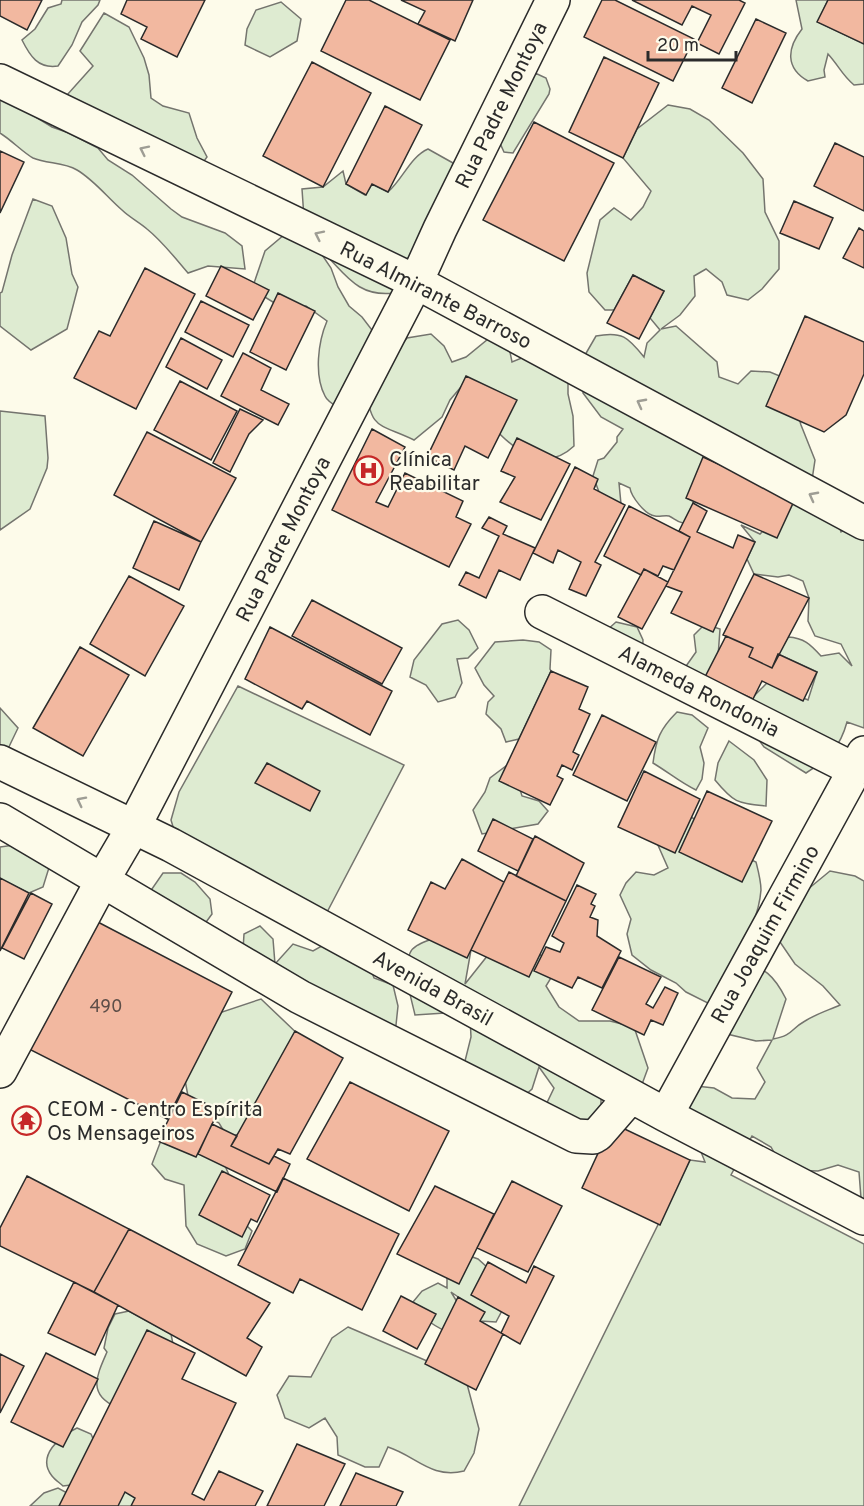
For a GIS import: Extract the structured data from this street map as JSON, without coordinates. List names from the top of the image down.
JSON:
{
  "streets": {
    "street": [
      "Rua Padre Montoya",
      "Rua Almirante Barroso",
      "Alameda Rondonia",
      "Rua Joaquim Firmino",
      "Avenida Brasil"
    ]
  },
  "crossings": [
    ["Rua Padre Montoya", "Rua Almirante Barroso"],
    ["Rua Padre Montoya", "Avenida Brasil"],
    ["Alameda Rondonia", "Rua Joaquim Firmino"],
    ["Rua Joaquim Firmino", "Avenida Brasil"]
  ],
  "one_way": ["Rua Almirante Barroso"],
  "places": {
    "hospital": ["Clínica Reabilitar"],
    "temple": ["CEOM - Centro Espírita Os Mensageiros"]
  },
  "house_numbers": ["490"],
  "scale_bar": "20 m"
}
